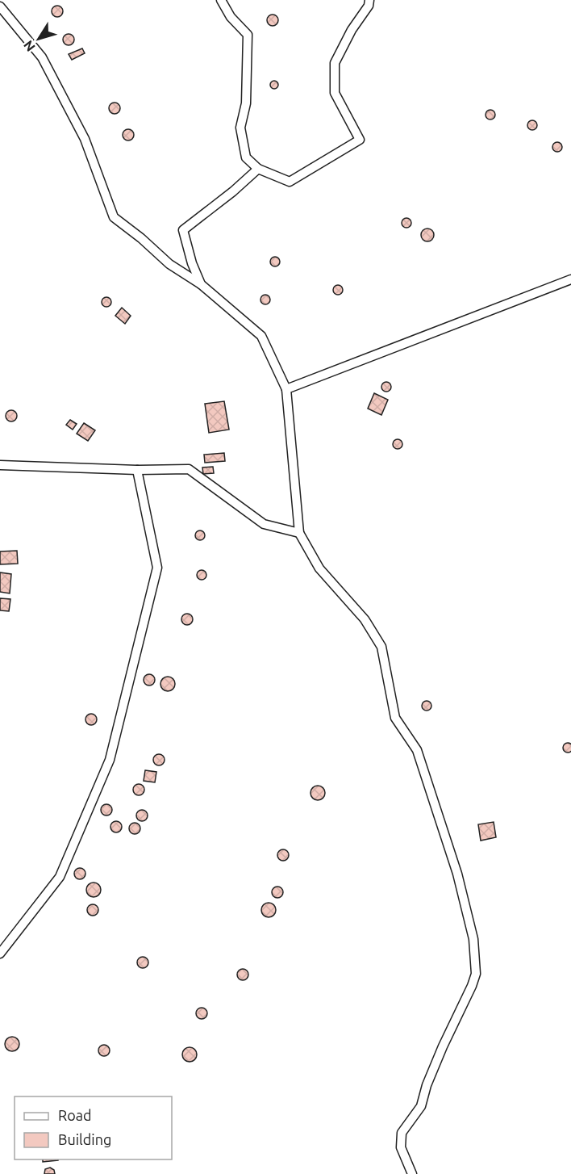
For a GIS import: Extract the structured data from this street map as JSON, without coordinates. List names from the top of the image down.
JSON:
{
  "legend": ["Road", "Building"],
  "north": "bottom left"
}
